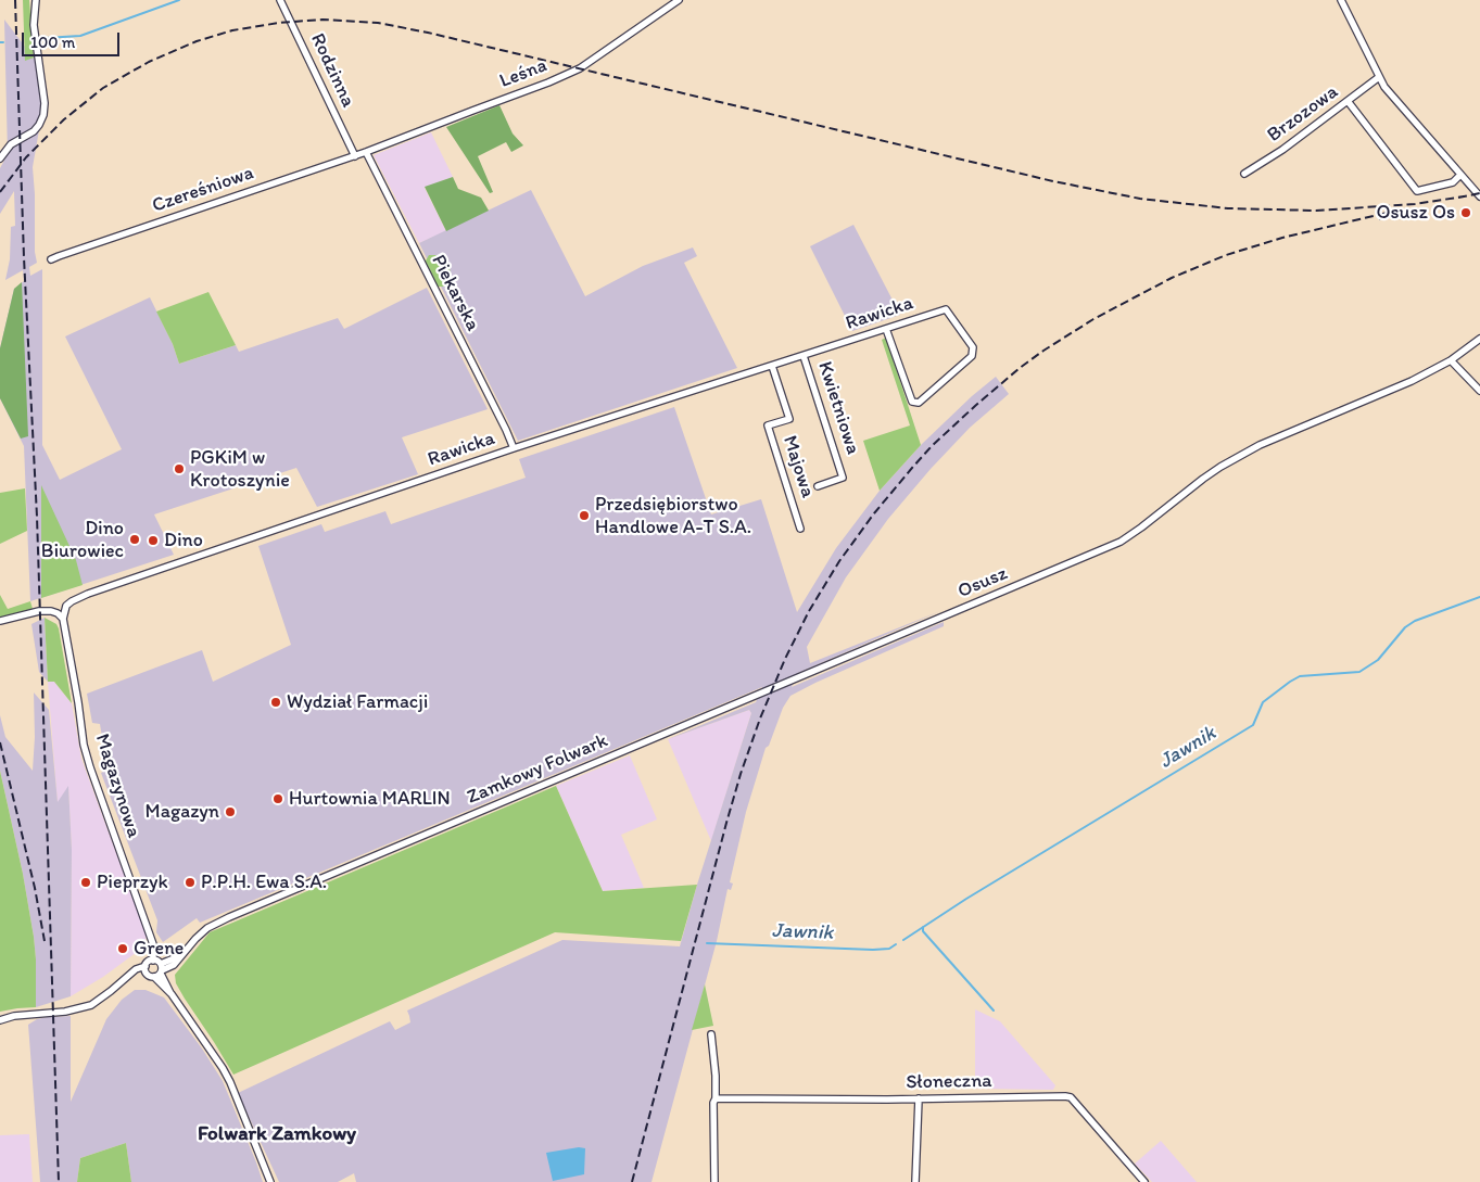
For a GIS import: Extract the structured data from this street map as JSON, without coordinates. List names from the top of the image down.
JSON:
{
  "streets": {
    "street": [
      "Rodzinna",
      "Leśna",
      "Brzozowa",
      "Czereśniowa",
      "Piekarska",
      "Rawicka",
      "Kwietniowa",
      "Majowa",
      "Osusz",
      "Zamkowy Folwark",
      "Magazynowa",
      "Słoneczna"
    ]
  },
  "crossings": [
    ["Rodzinna", "Czereśniowa"],
    ["Leśna", "Czereśniowa"],
    ["Leśna", "Piekarska"],
    ["Czereśniowa", "Piekarska"],
    ["Piekarska", "Rawicka"],
    ["Rawicka", "Kwietniowa"],
    ["Rawicka", "Majowa"],
    ["Rawicka", "Magazynowa"],
    ["Osusz", "Zamkowy Folwark"]
  ],
  "districts": ["Folwark Zamkowy"],
  "water": ["Jawnik"],
  "places": [
    "Osusz Os",
    "PGKiM w Krotoszynie",
    "Przedsiębiorstwo Handlowe A-T S.A.",
    "Dino Biurowiec",
    "Dino",
    "Wydział Farmacji",
    "Hurtownia MARLIN",
    "Magazyn",
    "Pieprzyk",
    "P.P.H. Ewa S.A.",
    "Grene"
  ],
  "scale_bar": "100 m"
}
